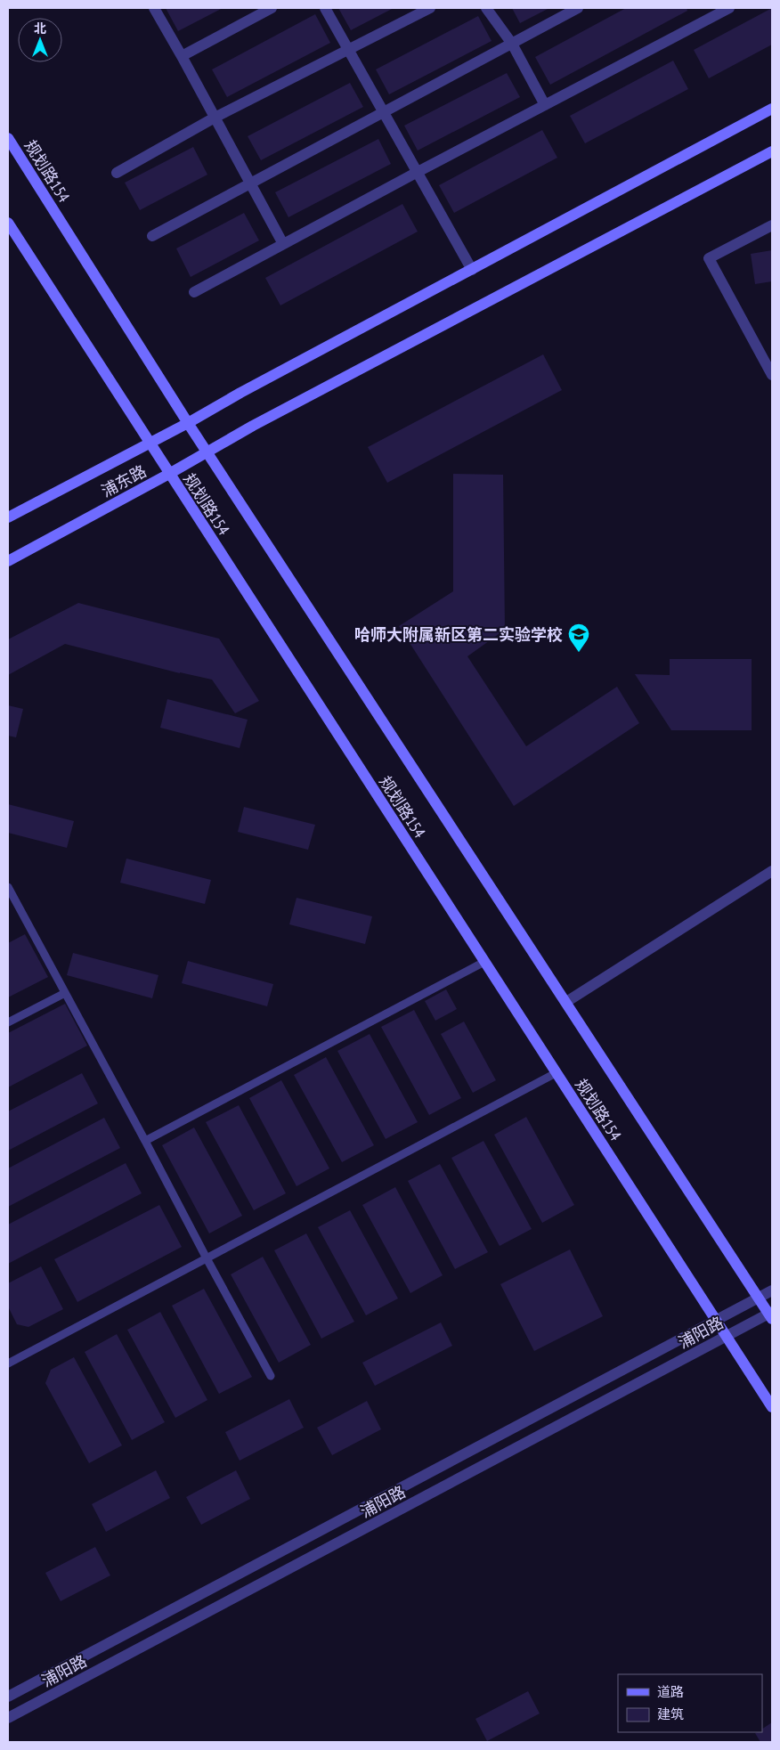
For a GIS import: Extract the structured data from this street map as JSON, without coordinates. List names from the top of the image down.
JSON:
{
  "streets": {
    "main road": ["规划路154", "浦东路"],
    "street": ["浦阳路"]
  },
  "crossings": [
    ["规划路154", "浦东路"],
    ["规划路154", "浦阳路"]
  ],
  "places": {
    "school or university": ["哈师大附属新区第二实验学校"]
  },
  "legend": ["道路", "建筑"],
  "north": "top"
}
